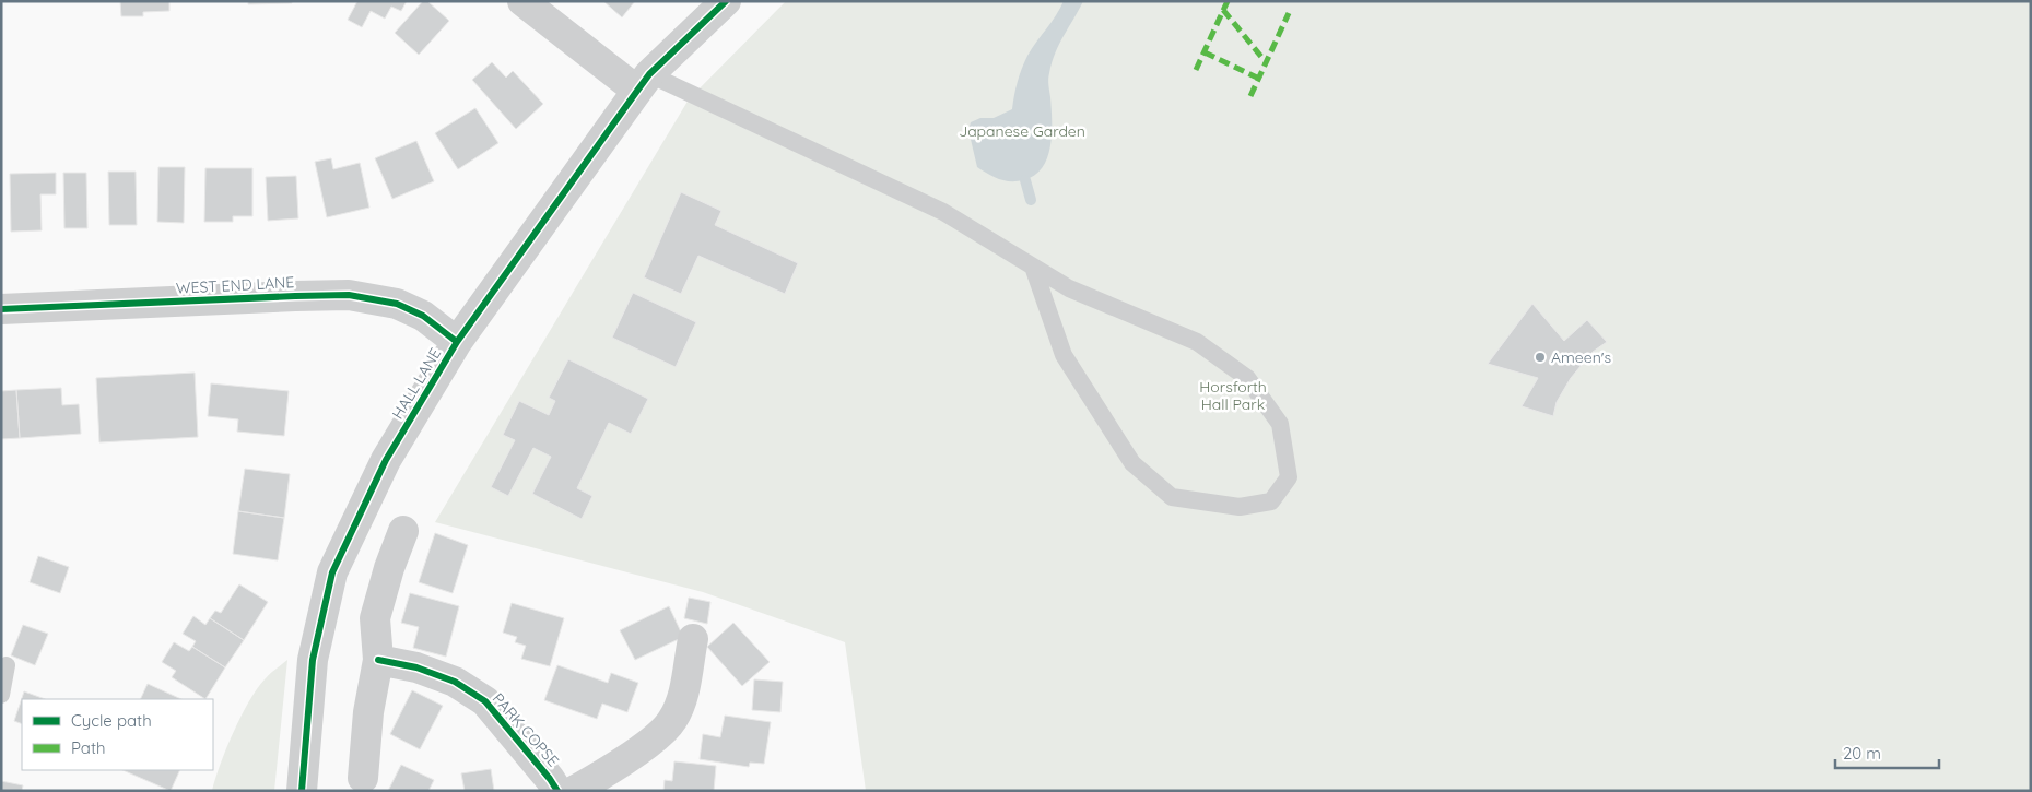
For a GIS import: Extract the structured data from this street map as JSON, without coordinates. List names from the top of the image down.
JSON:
{
  "streets": {
    "street": ["WEST END LANE", "HALL LANE", "PARK COPSE"]
  },
  "crossings": [
    ["WEST END LANE", "HALL LANE"]
  ],
  "parks": ["Japanese Garden", "Horsforth Hall Park"],
  "places": ["Ameen's"],
  "legend": ["Cycle path", "Path"],
  "scale_bar": "20 m"
}
